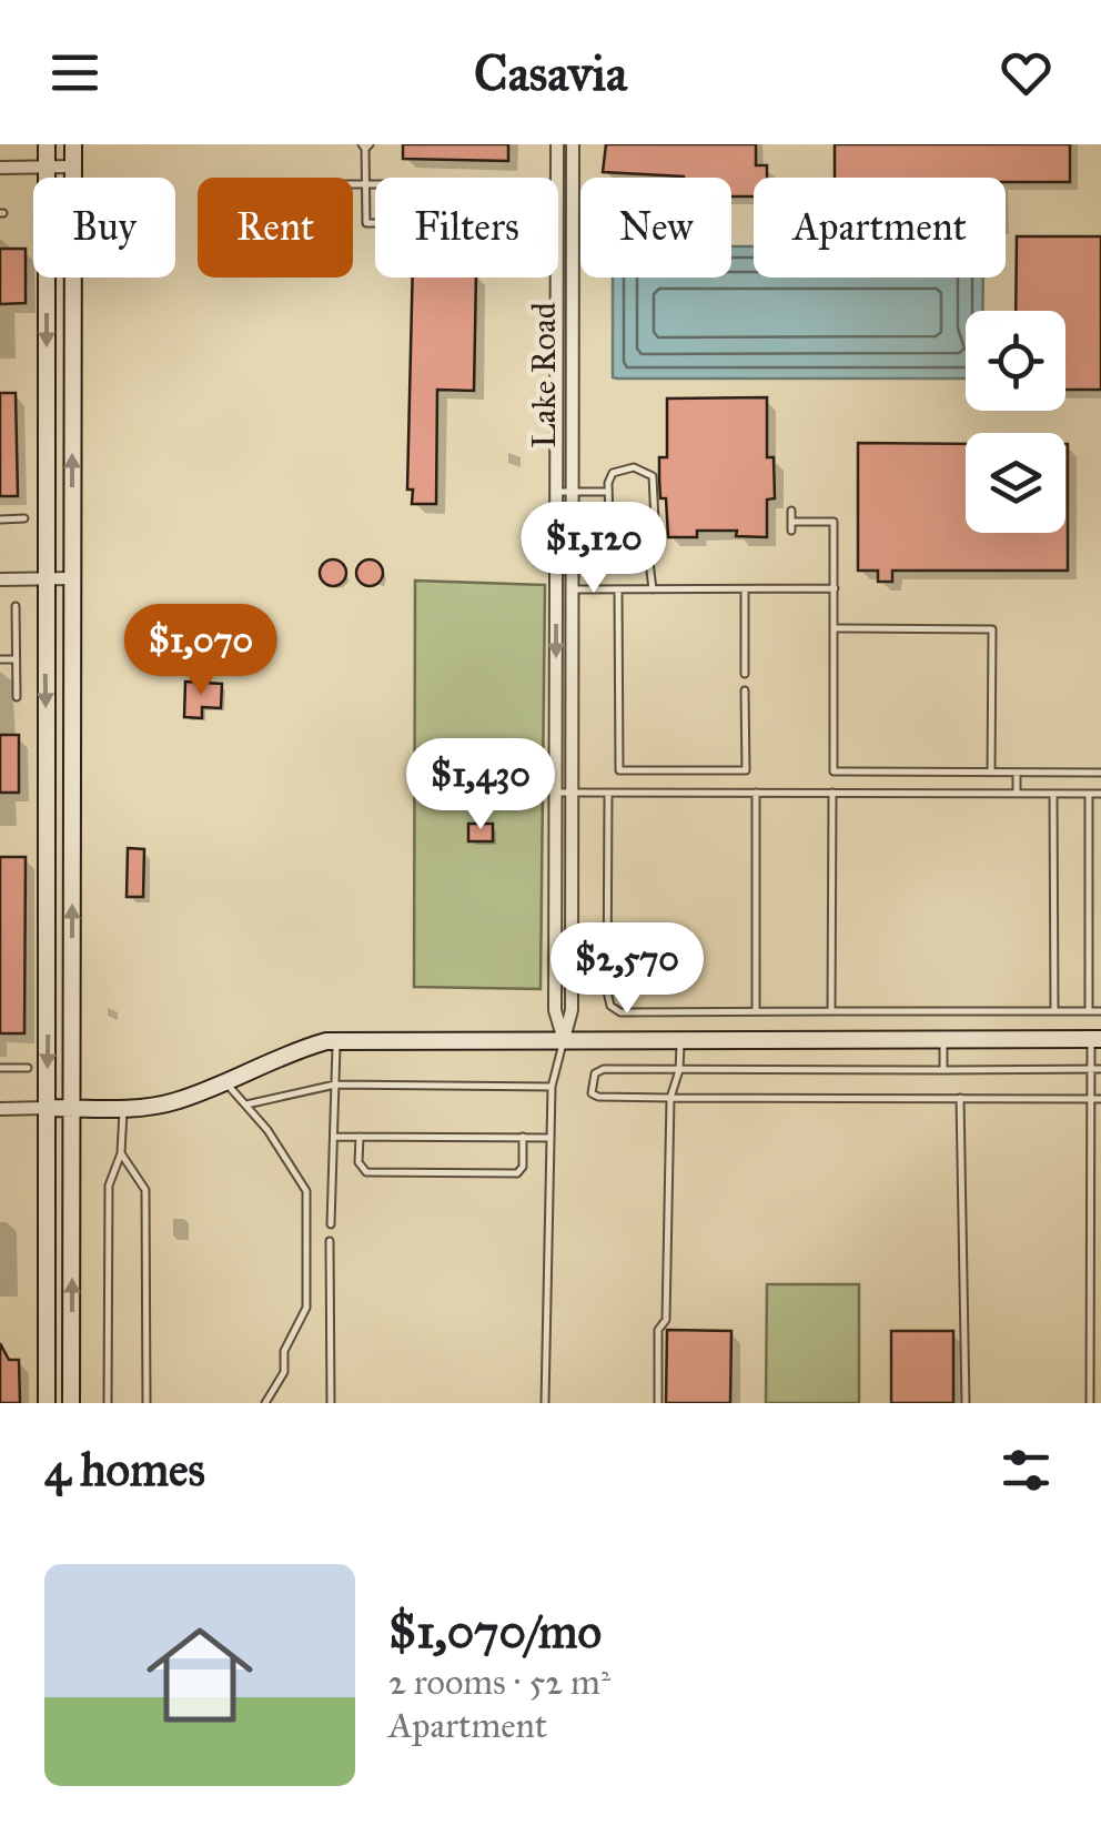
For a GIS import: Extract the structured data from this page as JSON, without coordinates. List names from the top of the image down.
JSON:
{
  "streets": {
    "street": ["Lake Road"]
  },
  "page": {
    "header": "Casavia",
    "chip": [
      "Buy",
      "Rent",
      "Filters",
      "New",
      "Apartment"
    ],
    "price": [
      "$1,120",
      "$1,070",
      "$1,430",
      "$2,570"
    ],
    "heading": "4 homes",
    "list": [
      {
        "name": "$1,070/mo",
        "note": "2 rooms · 52 m² · Apartment"
      }
    ]
  }
}
